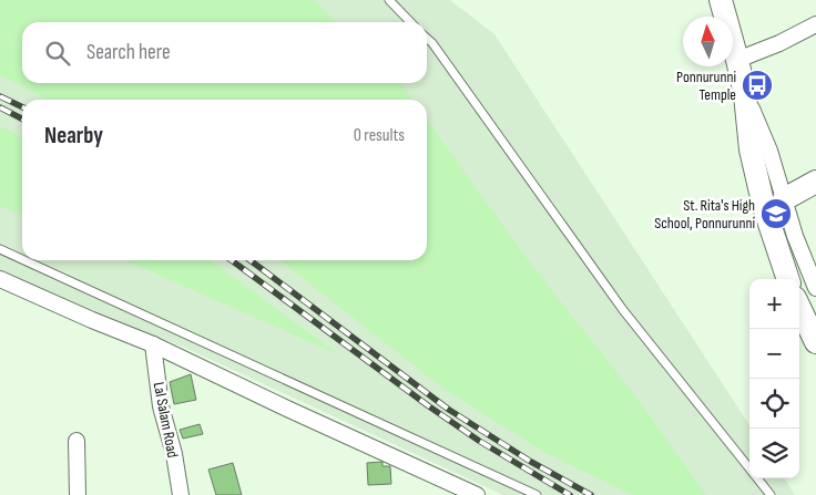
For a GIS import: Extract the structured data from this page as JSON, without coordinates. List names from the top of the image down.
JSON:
{
  "streets": {
    "street": ["Lal Salam Road"]
  },
  "places": {
    "bus stop": ["Ponnurunni Temple"],
    "school or university": ["St. Rita's High School, Ponnurunni"]
  },
  "north": "top",
  "page": {
    "search": "Search here",
    "heading": ["Nearby", "0 results"],
    "map_buttons": ["+", "−"]
  }
}
